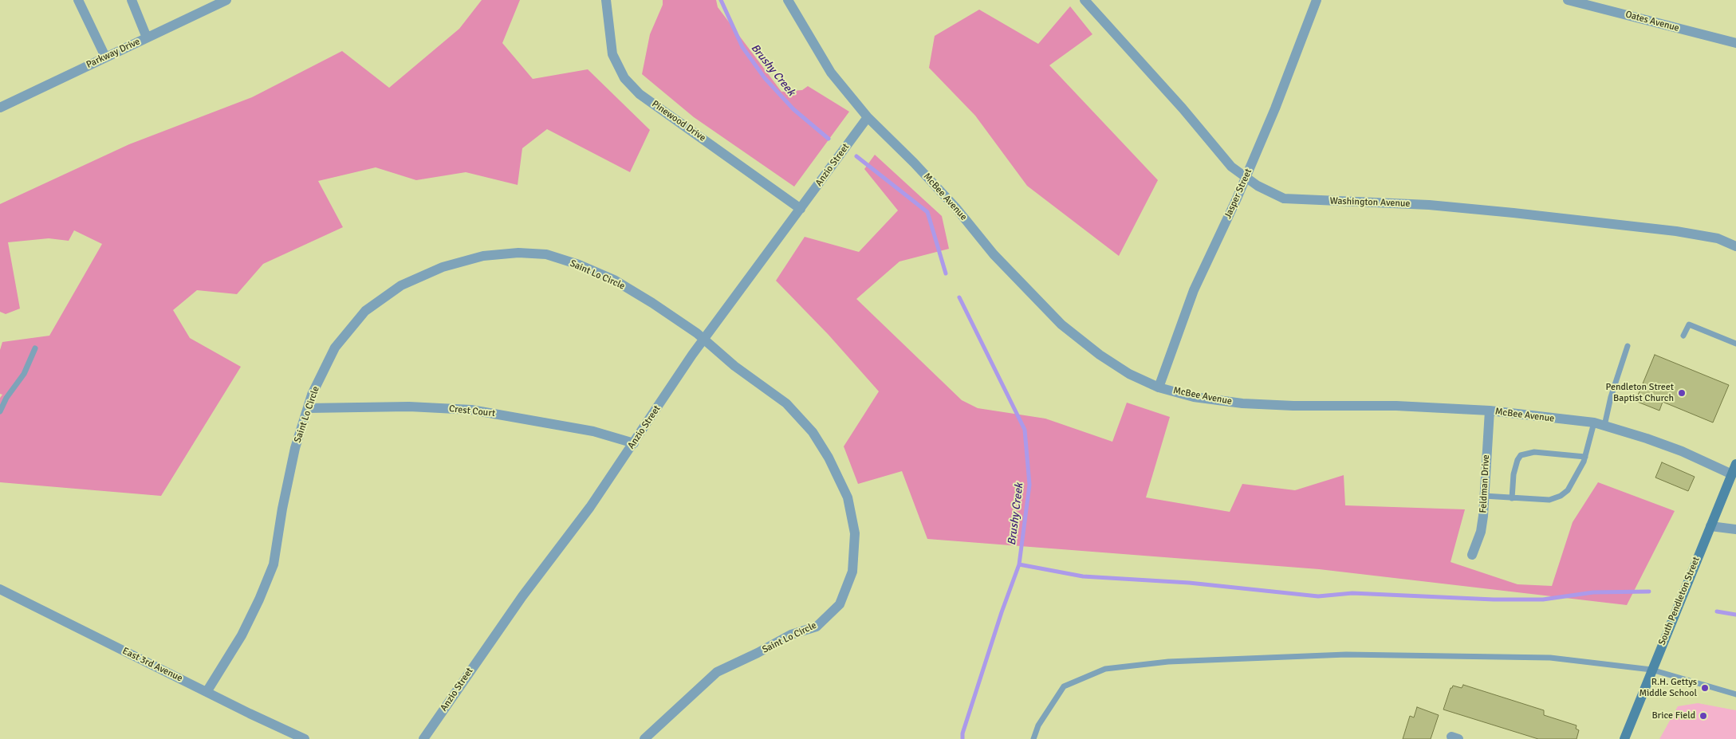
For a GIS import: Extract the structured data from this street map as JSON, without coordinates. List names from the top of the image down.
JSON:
{
  "streets": {
    "main road": ["South Pendleton Street"],
    "street": [
      "Oates Avenue",
      "Parkway Drive",
      "Pinewood Drive",
      "Anzio Street",
      "Jasper Street",
      "McBee Avenue",
      "Washington Avenue",
      "Saint Lo Circle",
      "Crest Court",
      "Feldman Drive",
      "East 3rd Avenue"
    ]
  },
  "crossings": [
    ["Pinewood Drive", "Anzio Street"],
    ["Anzio Street", "McBee Avenue"],
    ["Anzio Street", "Saint Lo Circle"],
    ["Anzio Street", "Crest Court"],
    ["Jasper Street", "McBee Avenue"],
    ["Jasper Street", "Washington Avenue"],
    ["McBee Avenue", "Feldman Drive"],
    ["McBee Avenue", "South Pendleton Street"],
    ["Saint Lo Circle", "Crest Court"],
    ["Saint Lo Circle", "East 3rd Avenue"]
  ],
  "water": ["Brushy Creek"],
  "places": ["Pendleton Street Baptist Church", "R.H. Gettys Middle School", "Brice Field"]
}
